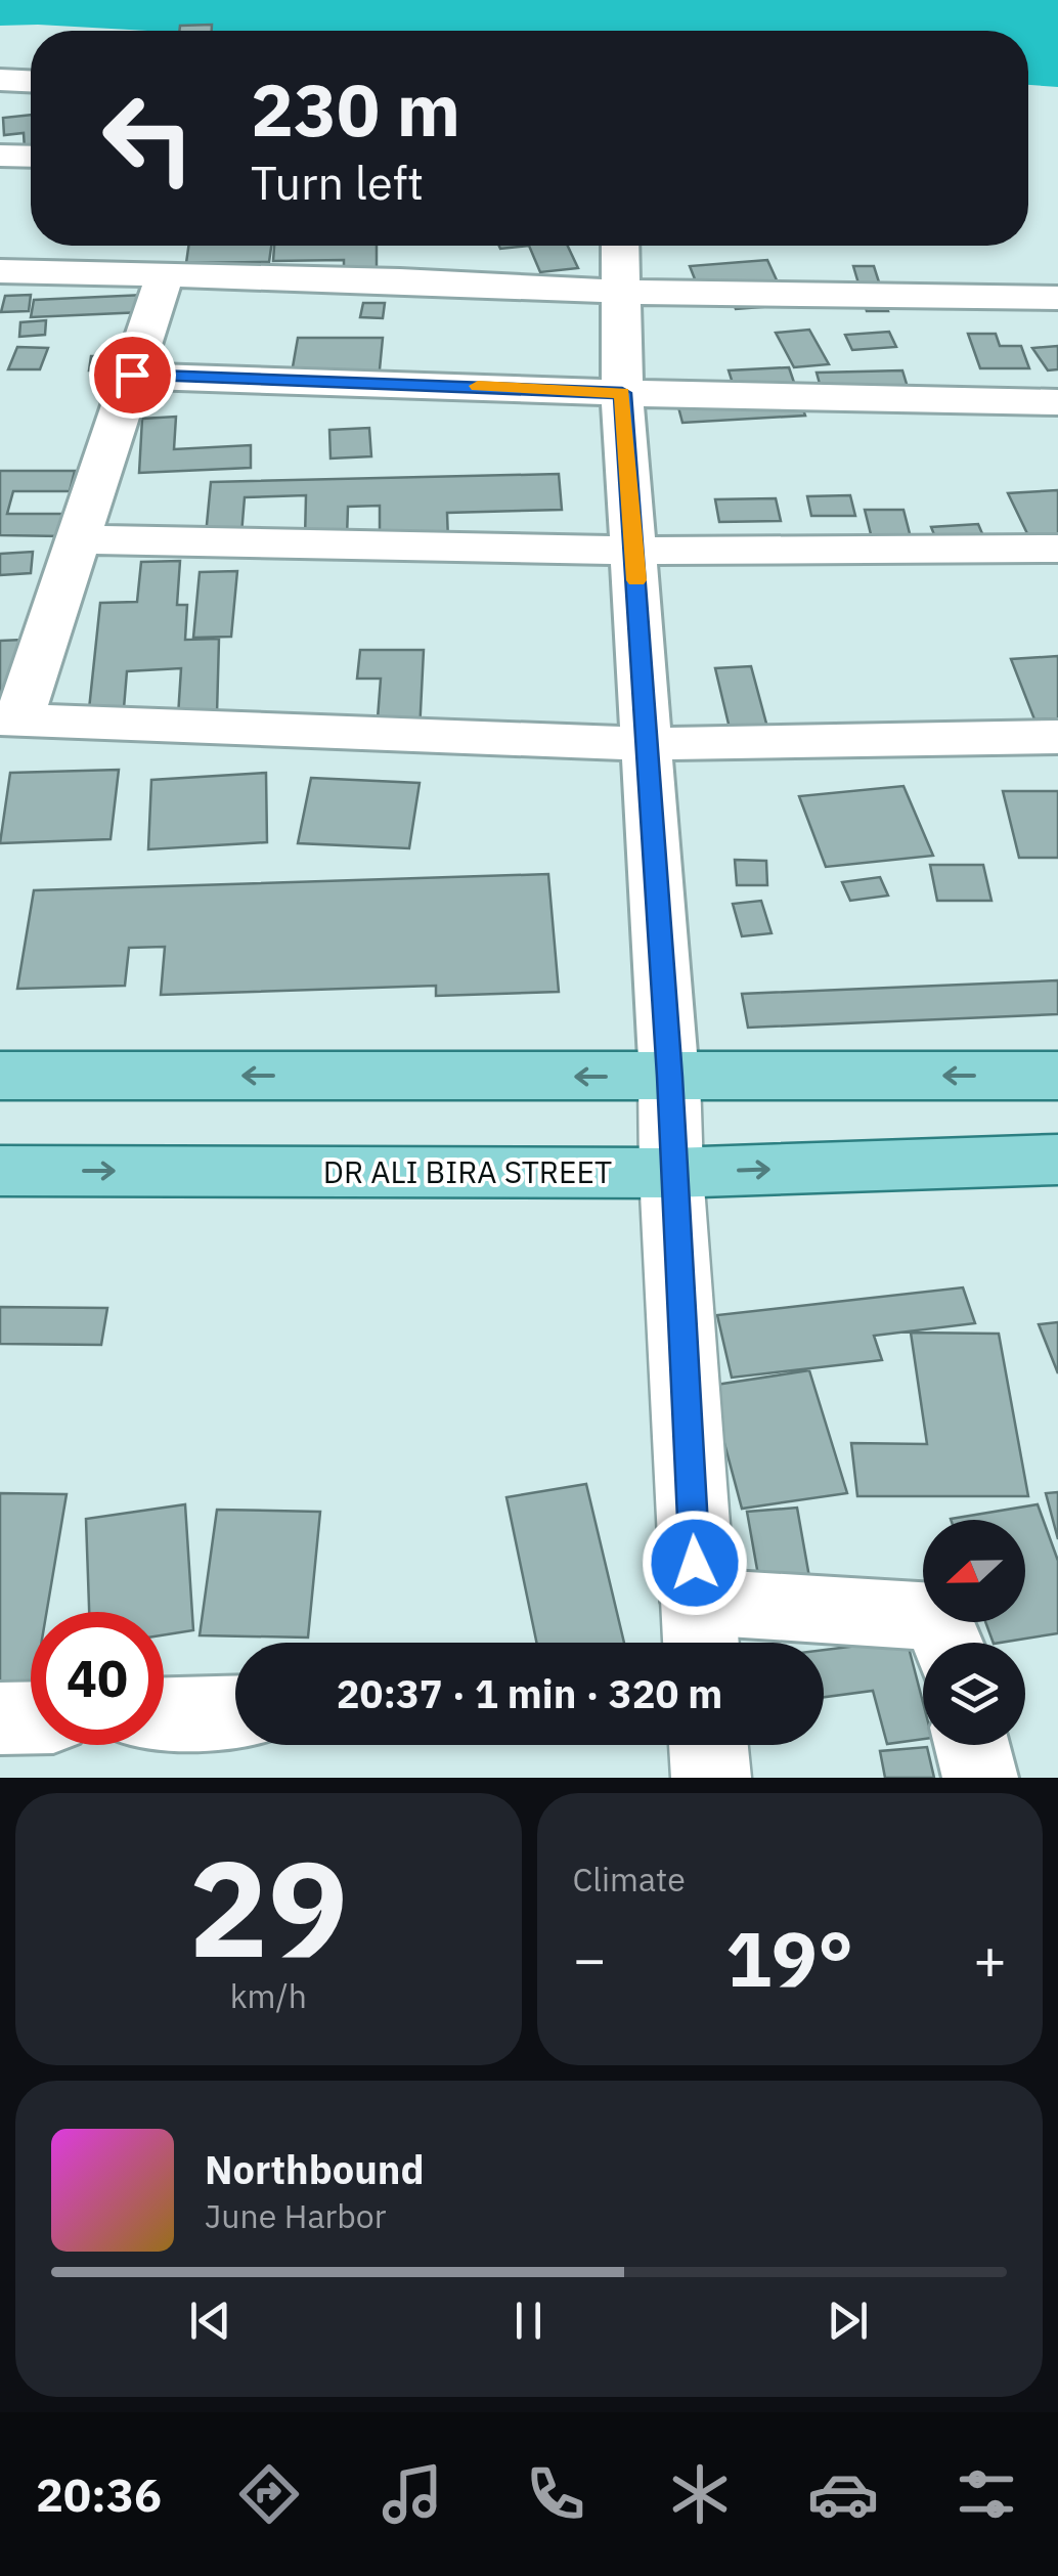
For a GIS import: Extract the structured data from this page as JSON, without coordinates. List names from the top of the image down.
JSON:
{
  "streets": {
    "main road": ["DR ALI BIRA STREET"]
  },
  "north": "left",
  "page": {
    "turn": ["230 m", "Turn left"],
    "limit": "40",
    "trip": "20:37 · 1 min · 320 m",
    "tile": [
      ["29", "km/h"],
      "Climate"
    ],
    "heat": ["−", "19°", "+"],
    "song": ["Northbound", "June Harbor"],
    "tabs": "20:36"
  }
}
